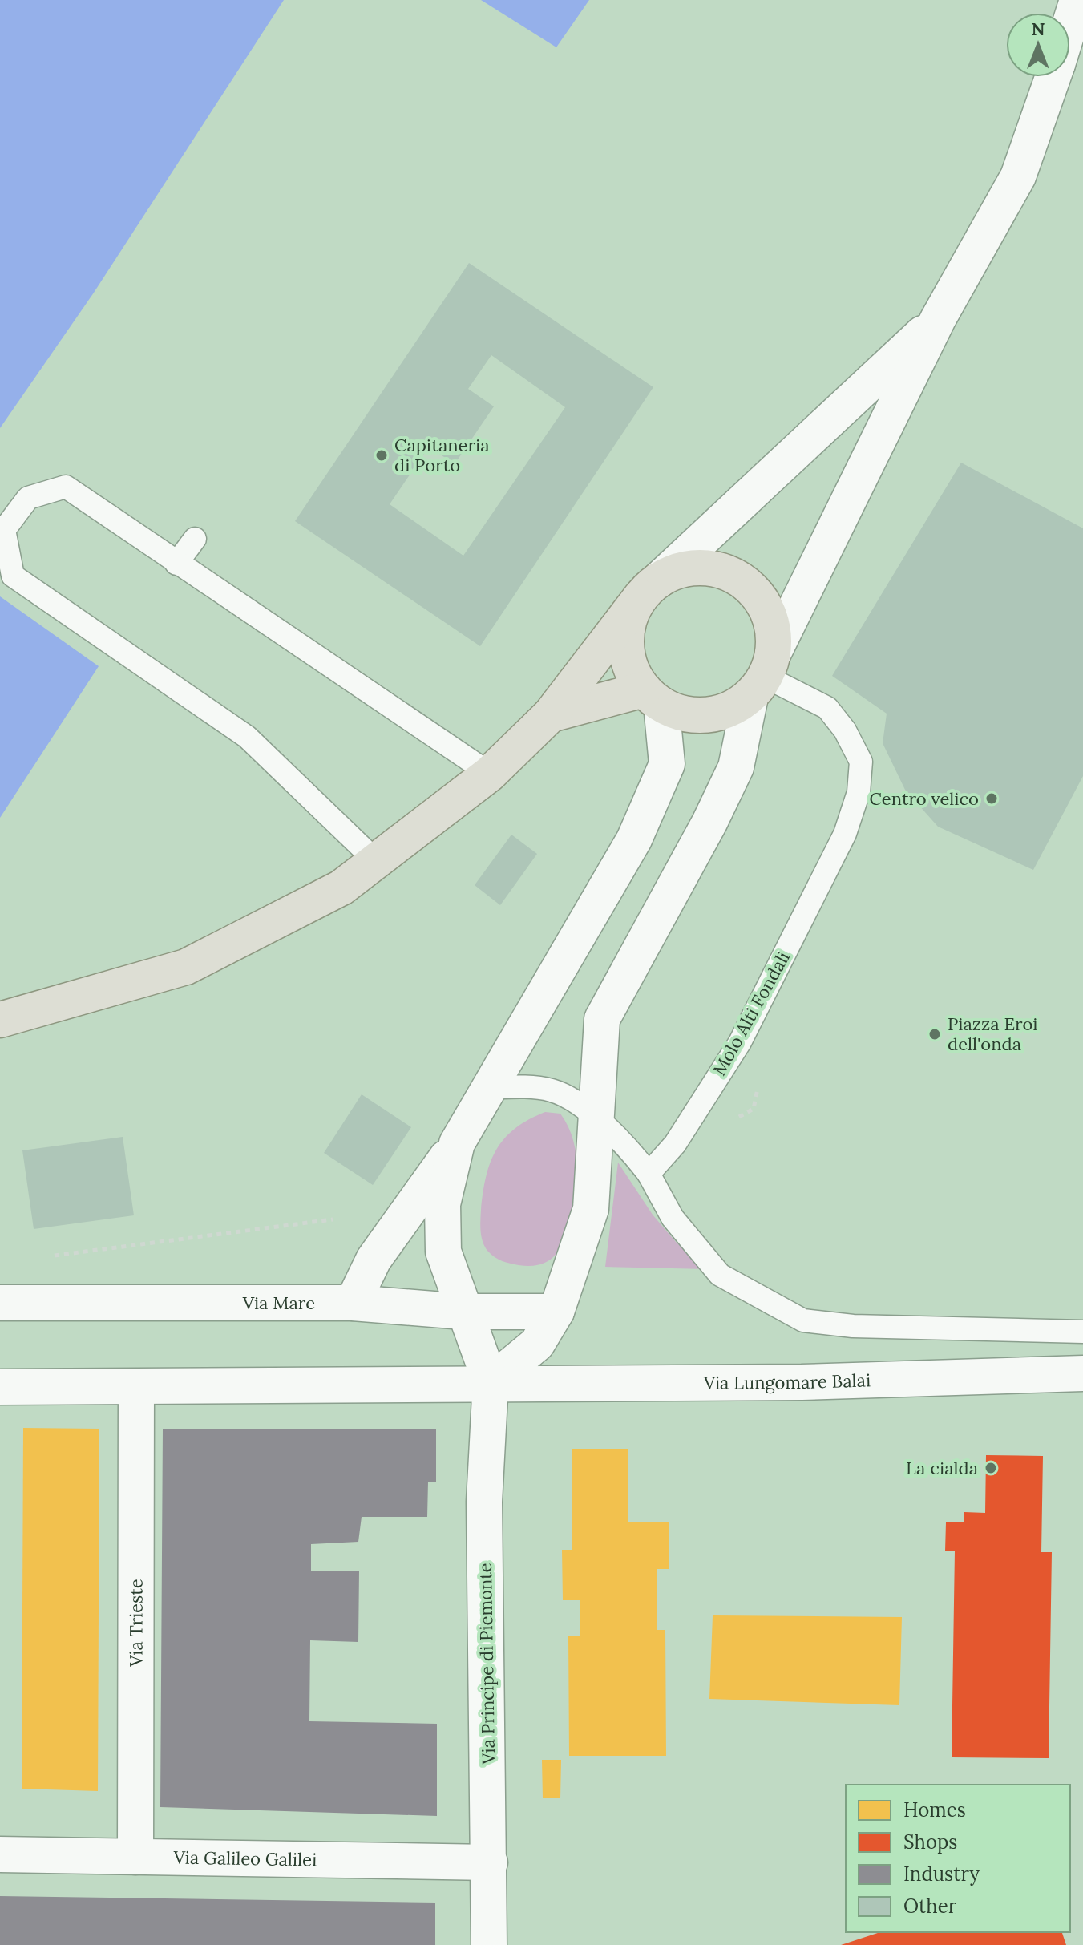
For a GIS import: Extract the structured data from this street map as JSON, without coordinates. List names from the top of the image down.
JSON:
{
  "streets": {
    "street": [
      "Via Mare",
      "Via Lungomare Balai",
      "Via Trieste",
      "Via Principe di Piemonte",
      "Via Galileo Galilei"
    ],
    "lane": ["Molo Alti Fondali"]
  },
  "crossings": [
    ["Via Lungomare Balai", "Via Principe di Piemonte"],
    ["Via Trieste", "Via Galileo Galilei"],
    ["Via Principe di Piemonte", "Via Galileo Galilei"]
  ],
  "places": [
    "Capitaneria di Porto",
    "Centro velico",
    "Piazza Eroi dell'onda",
    "La cialda"
  ],
  "legend": [
    "Homes",
    "Shops",
    "Industry",
    "Other"
  ],
  "north": "top"
}
